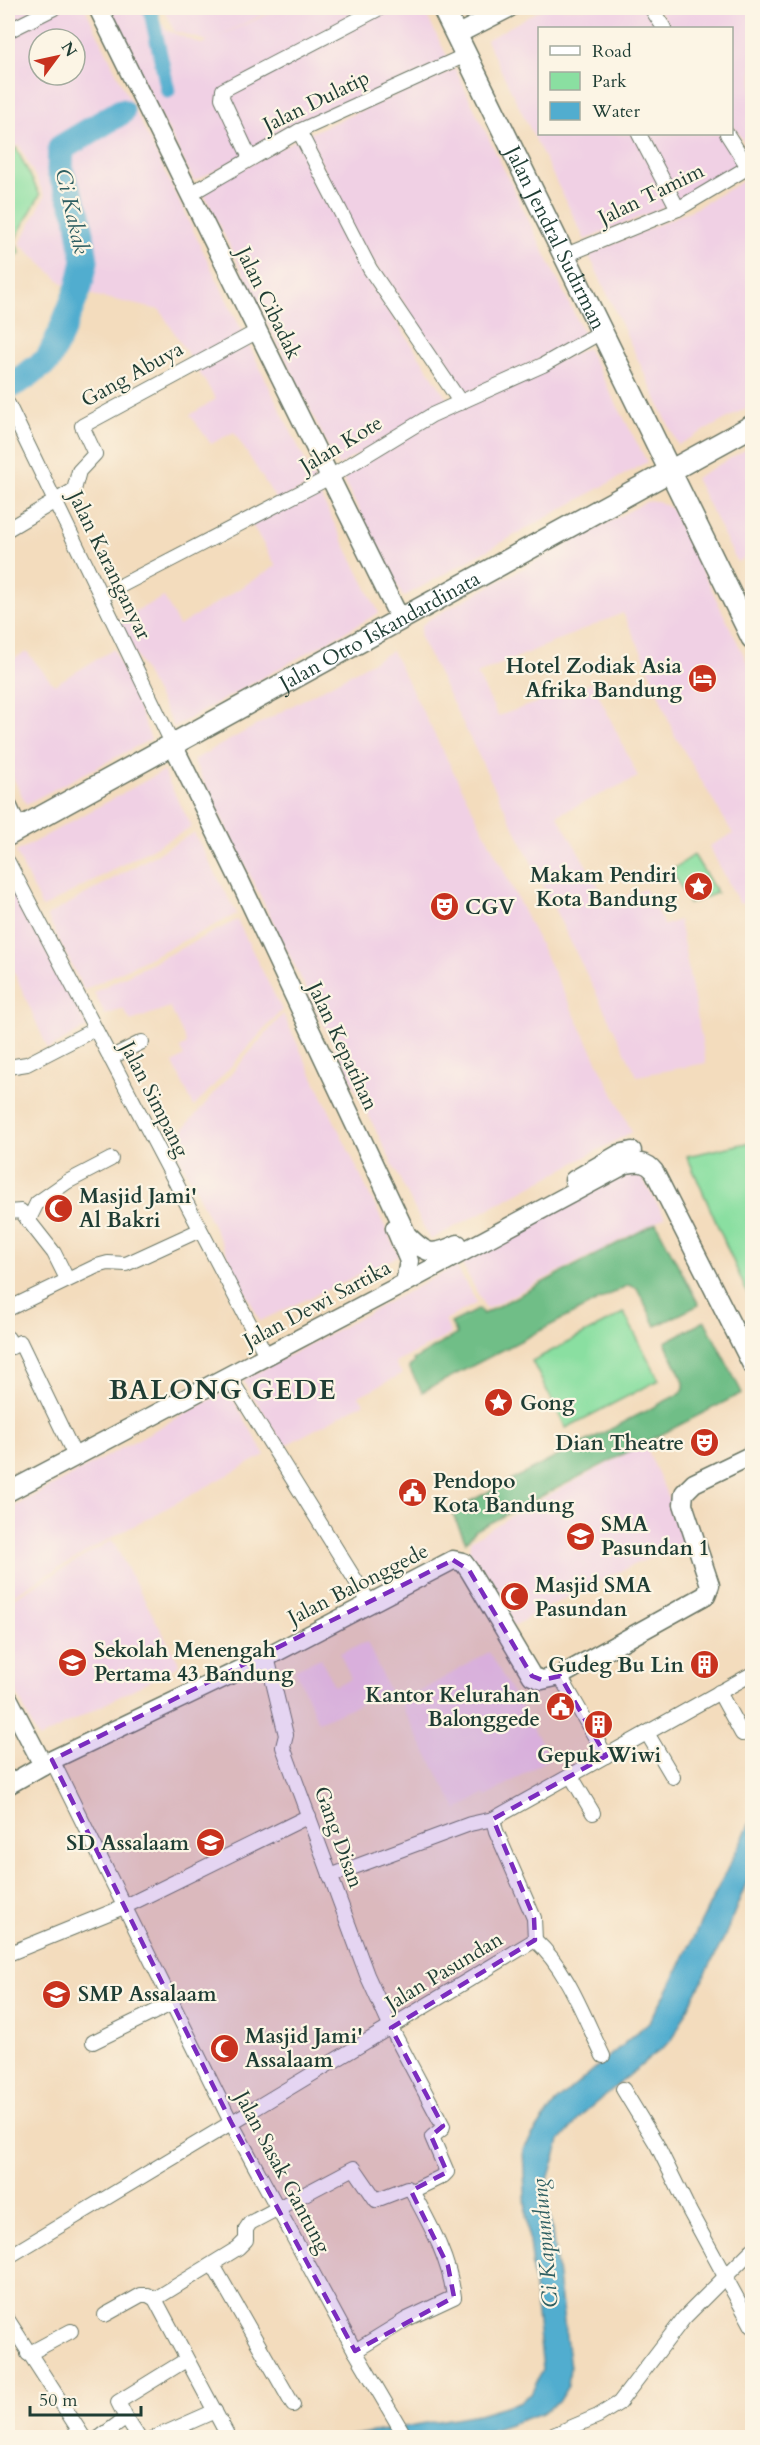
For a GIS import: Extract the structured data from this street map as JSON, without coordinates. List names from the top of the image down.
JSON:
{
  "streets": {
    "main road": ["Jalan Jendral Sudirman", "Jalan Otto Iskandardinata"],
    "street": [
      "Jalan Dulatip",
      "Jalan Tamim",
      "Jalan Cibadak",
      "Gang Abuya",
      "Jalan Kote",
      "Jalan Karanganyar",
      "Jalan Kepatihan",
      "Jalan Simpang",
      "Jalan Dewi Sartika",
      "Jalan Balonggede",
      "Gang Disan",
      "Jalan Pasundan",
      "Jalan Sasak Gantung"
    ]
  },
  "crossings": [
    ["Jalan Dulatip", "Jalan Jendral Sudirman"],
    ["Jalan Dulatip", "Jalan Cibadak"],
    ["Jalan Tamim", "Jalan Jendral Sudirman"],
    ["Jalan Jendral Sudirman", "Jalan Kote"],
    ["Jalan Jendral Sudirman", "Jalan Otto Iskandardinata"],
    ["Jalan Cibadak", "Gang Abuya"],
    ["Jalan Cibadak", "Jalan Kote"],
    ["Jalan Cibadak", "Jalan Otto Iskandardinata"],
    ["Gang Abuya", "Jalan Karanganyar"],
    ["Jalan Kote", "Jalan Karanganyar"],
    ["Jalan Karanganyar", "Jalan Otto Iskandardinata"],
    ["Jalan Karanganyar", "Jalan Kepatihan"],
    ["Jalan Otto Iskandardinata", "Jalan Kepatihan"],
    ["Jalan Kepatihan", "Jalan Dewi Sartika"],
    ["Jalan Simpang", "Jalan Dewi Sartika"],
    ["Jalan Balonggede", "Gang Disan"],
    ["Jalan Balonggede", "Jalan Sasak Gantung"],
    ["Gang Disan", "Jalan Pasundan"],
    ["Jalan Pasundan", "Jalan Sasak Gantung"]
  ],
  "districts": ["BALONG GEDE"],
  "water": ["Ci Kakak", "Ci Kapundung"],
  "places": {
    "hotel": ["Hotel Zodiak Asia Afrika Bandung"],
    "place": ["Makam Pendiri Kota Bandung", "Gong"],
    "theatre": ["CGV", "Dian Theatre"],
    "mosque": ["Masjid Jami' Al Bakri", "Masjid SMA Pasundan", "Masjid Jami' Assalaam"],
    "public building": ["Pendopo Kota Bandung", "Kantor Kelurahan Balonggede"],
    "school or university": [
      "SMA Pasundan 1",
      "Sekolah Menengah Pertama 43 Bandung",
      "SD Assalaam",
      "SMP Assalaam"
    ],
    "building": ["Gudeg Bu Lin", "Gepuk Wiwi"]
  },
  "legend": ["Road", "Park", "Water"],
  "scale_bar": "50 m",
  "north": "top right"
}
